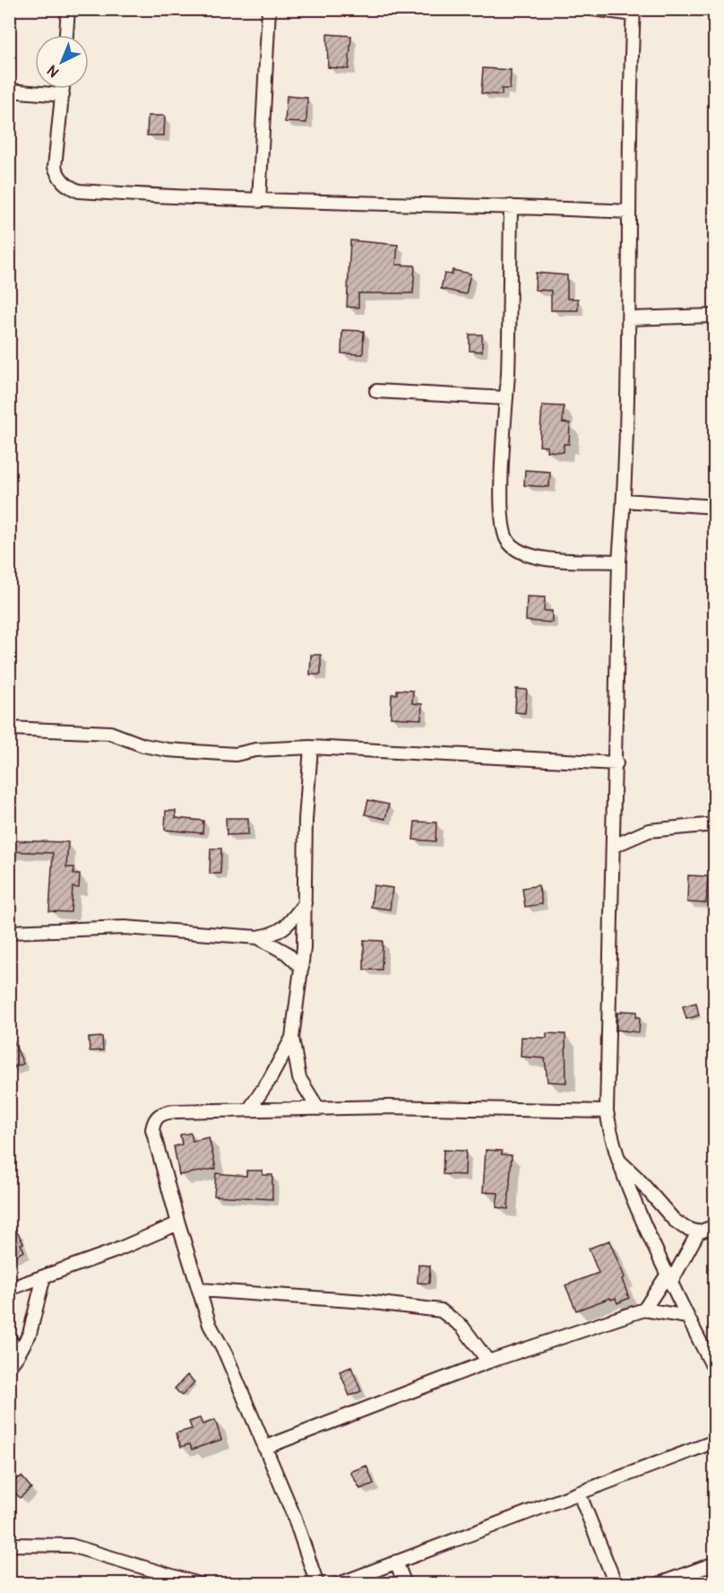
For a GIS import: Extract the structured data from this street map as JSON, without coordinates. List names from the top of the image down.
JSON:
{
  "north": "bottom left"
}
